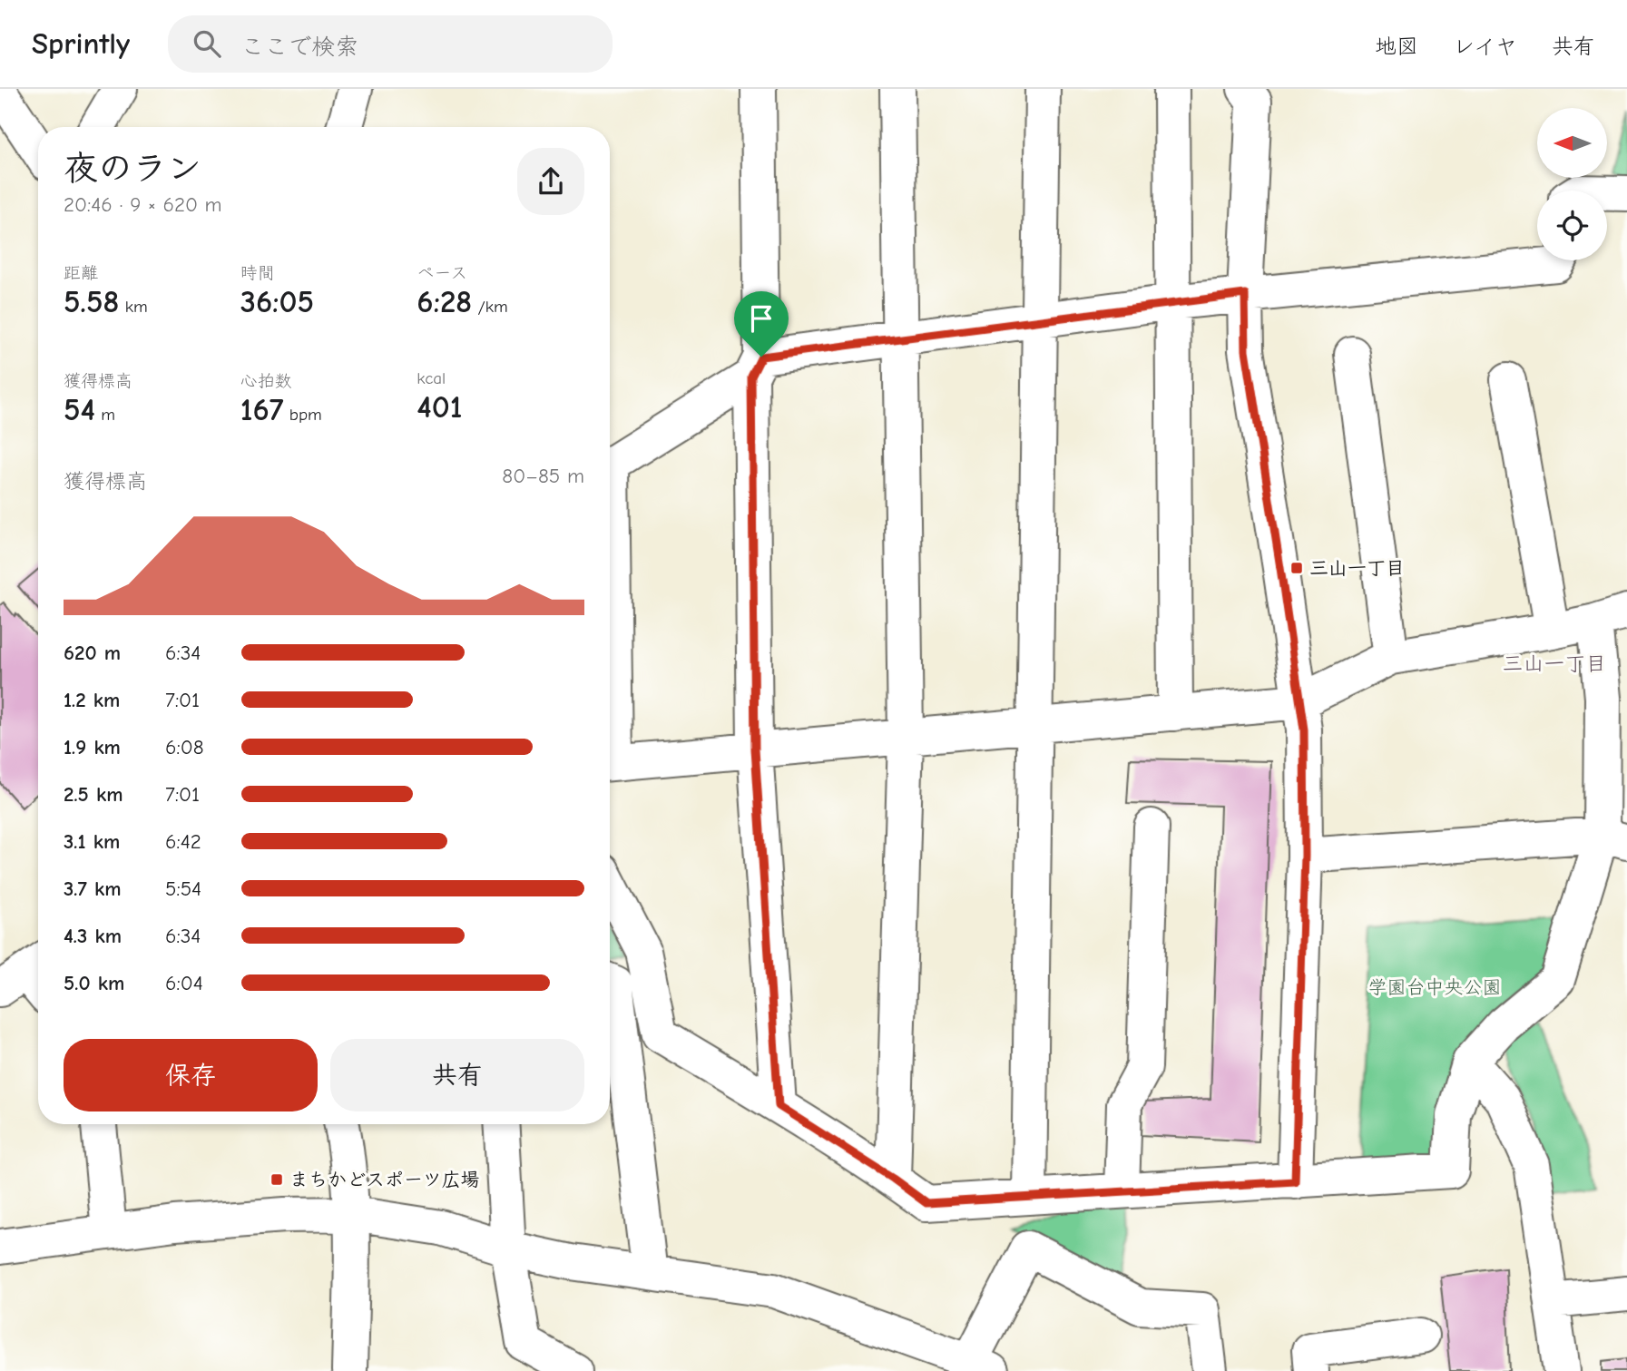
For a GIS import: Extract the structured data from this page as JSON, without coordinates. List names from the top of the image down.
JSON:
{
  "districts": ["三山一丁目"],
  "parks": ["学園台中央公園"],
  "places": {
    "transit": ["三山一丁目", "まちかどスポーツ広場"]
  },
  "north": "left",
  "page": {
    "header": "Sprintly",
    "search": "ここで検索",
    "nav": ["地図", "レイヤ", "共有"],
    "heading": ["夜のラン", "20:46 · 9 × 620 m"],
    "stats": [
      ["距離", "5.58 km"],
      ["時間", "36:05"],
      ["ペース", "6:28 /km"],
      ["獲得標高", "54 m"],
      ["心拍数", "167 bpm"],
      ["kcal", "401"]
    ],
    "chart": ["獲得標高", "80–85 m"],
    "list": [
      {
        "name": "620 m",
        "note": "6:34"
      },
      {
        "name": "1.2 km",
        "note": "7:01"
      },
      {
        "name": "1.9 km",
        "note": "6:08"
      },
      {
        "name": "2.5 km",
        "note": "7:01"
      },
      {
        "name": "3.1 km",
        "note": "6:42"
      },
      {
        "name": "3.7 km",
        "note": "5:54"
      },
      {
        "name": "4.3 km",
        "note": "6:34"
      },
      {
        "name": "5.0 km",
        "note": "6:04"
      }
    ],
    "buttons": ["保存", "共有"]
  }
}
